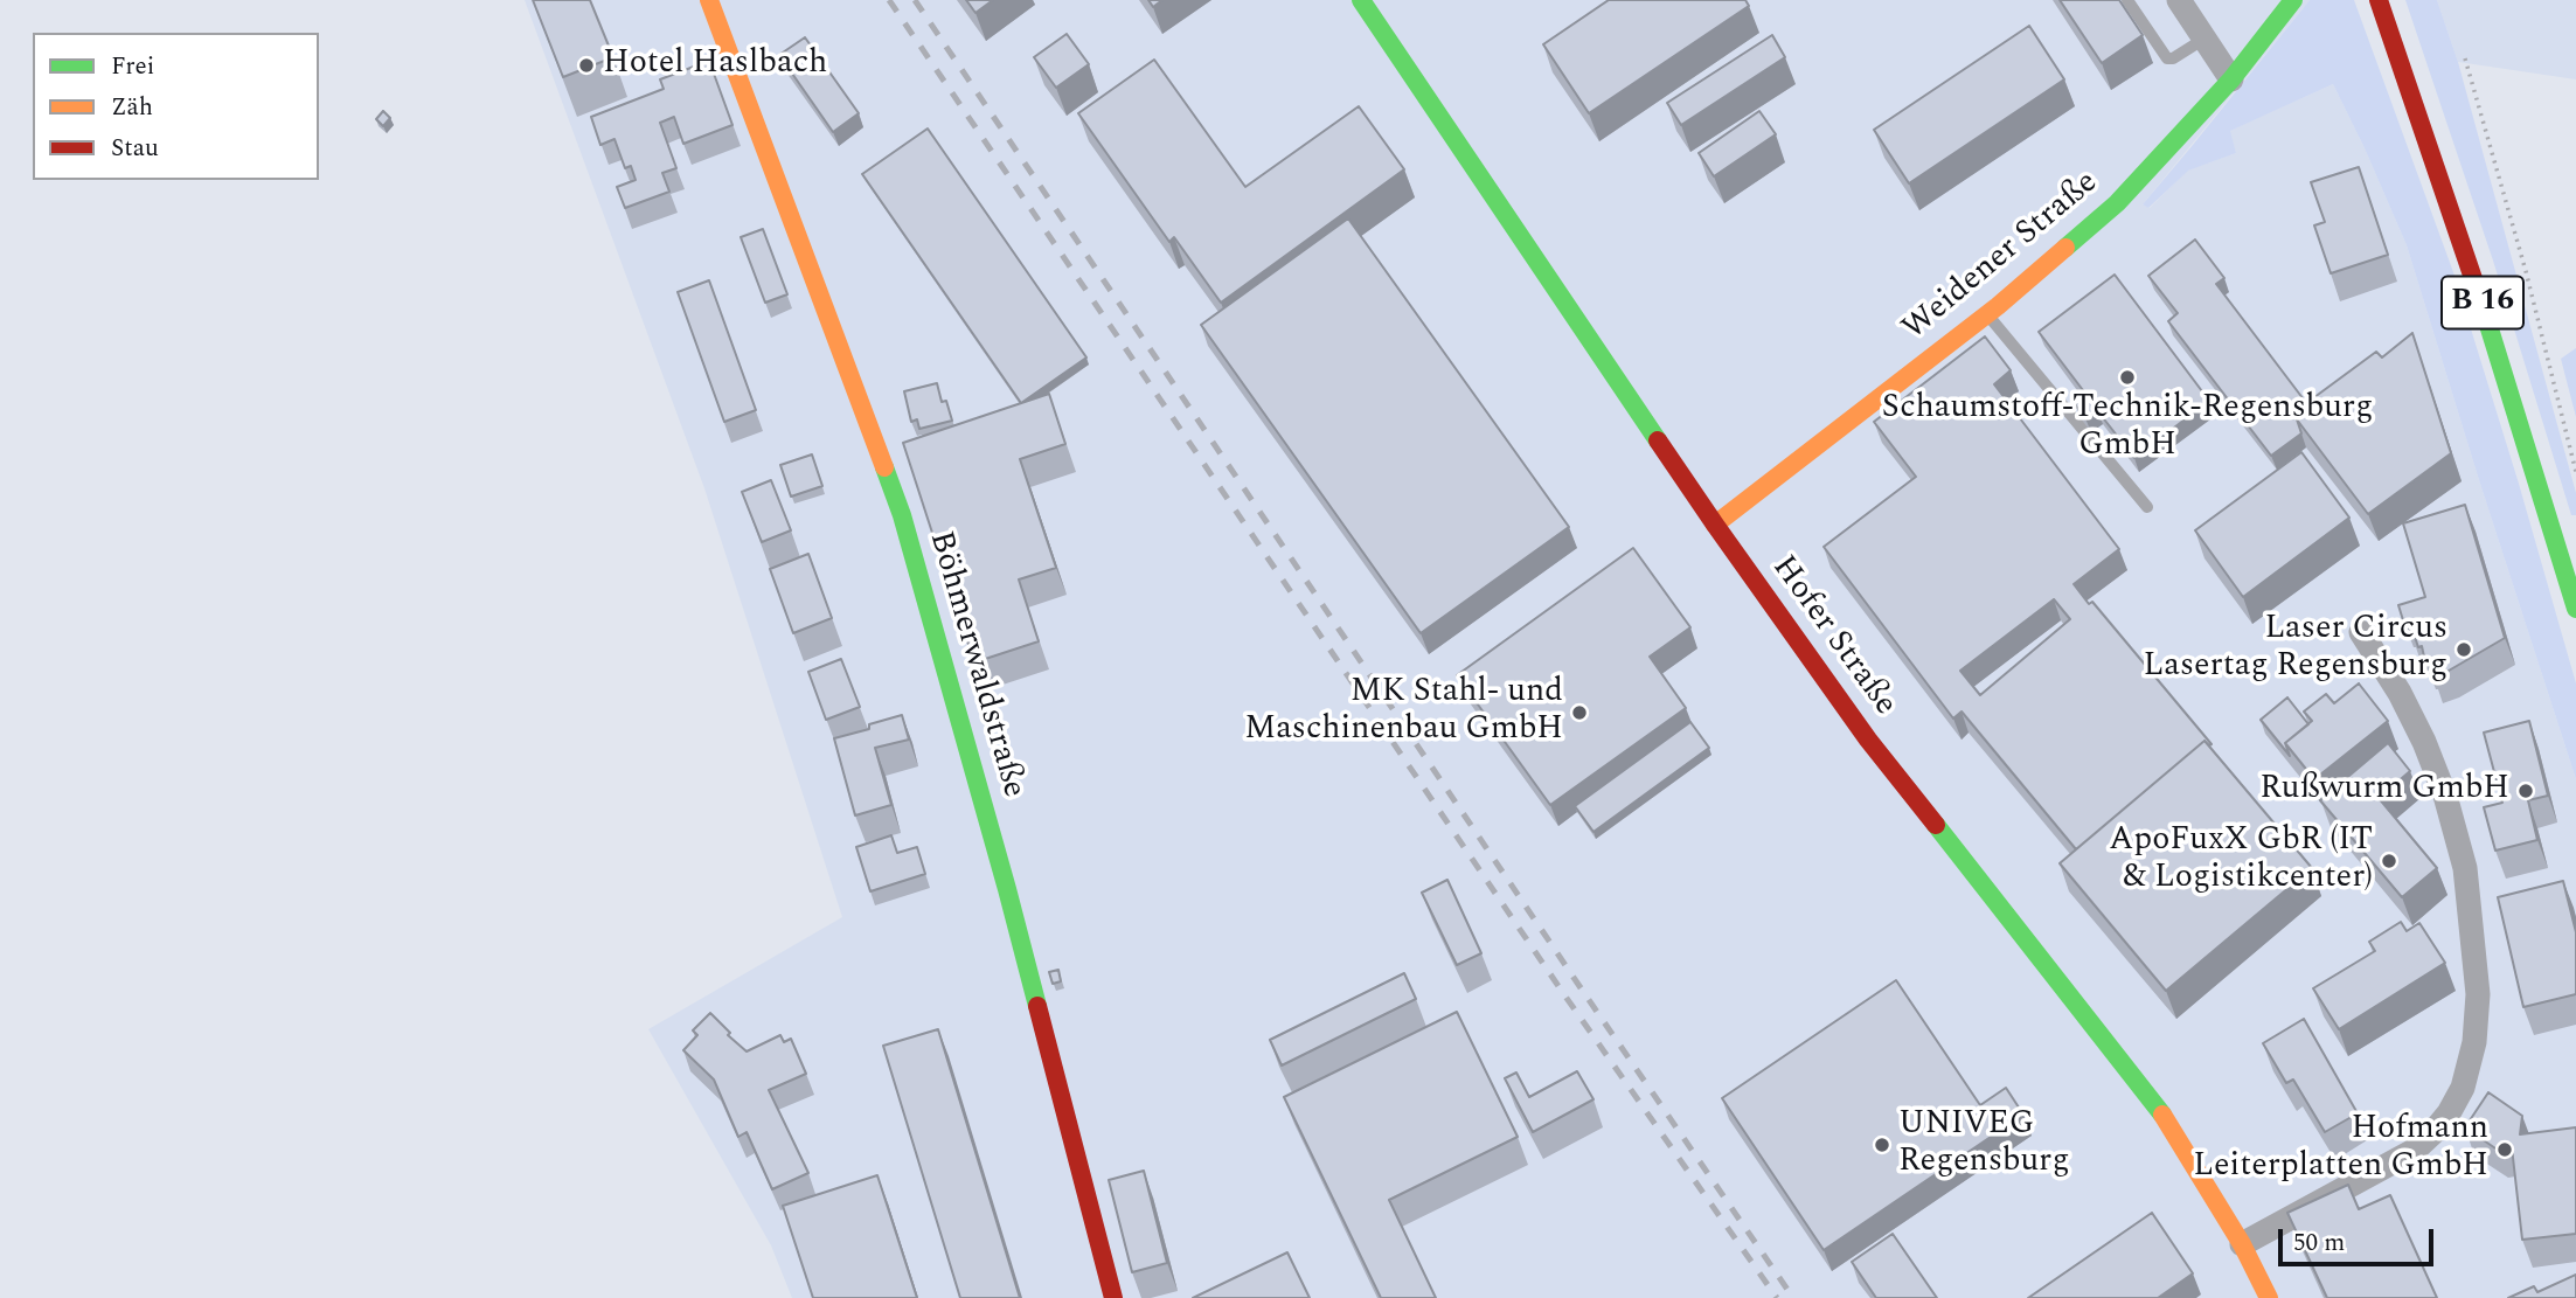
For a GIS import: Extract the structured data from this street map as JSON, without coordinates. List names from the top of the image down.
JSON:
{
  "streets": {
    "main road": [
      "Weidener Straße",
      "B 16",
      "Hofer Straße",
      "Böhmerwaldstraße"
    ]
  },
  "crossings": [
    ["Weidener Straße", "Hofer Straße"]
  ],
  "places": [
    "Hotel Haslbach",
    "Schaumstoff-Technik-Regensburg GmbH",
    "Laser Circus Lasertag Regensburg",
    "MK Stahl- und Maschinenbau GmbH",
    "Rußwurm GmbH",
    "ApoFuxX GbR (IT & Logistikcenter)",
    "UNIVEG Regensburg",
    "Hofmann Leiterplatten GmbH"
  ],
  "legend": ["Frei", "Zäh", "Stau"],
  "scale_bar": "50 m"
}
